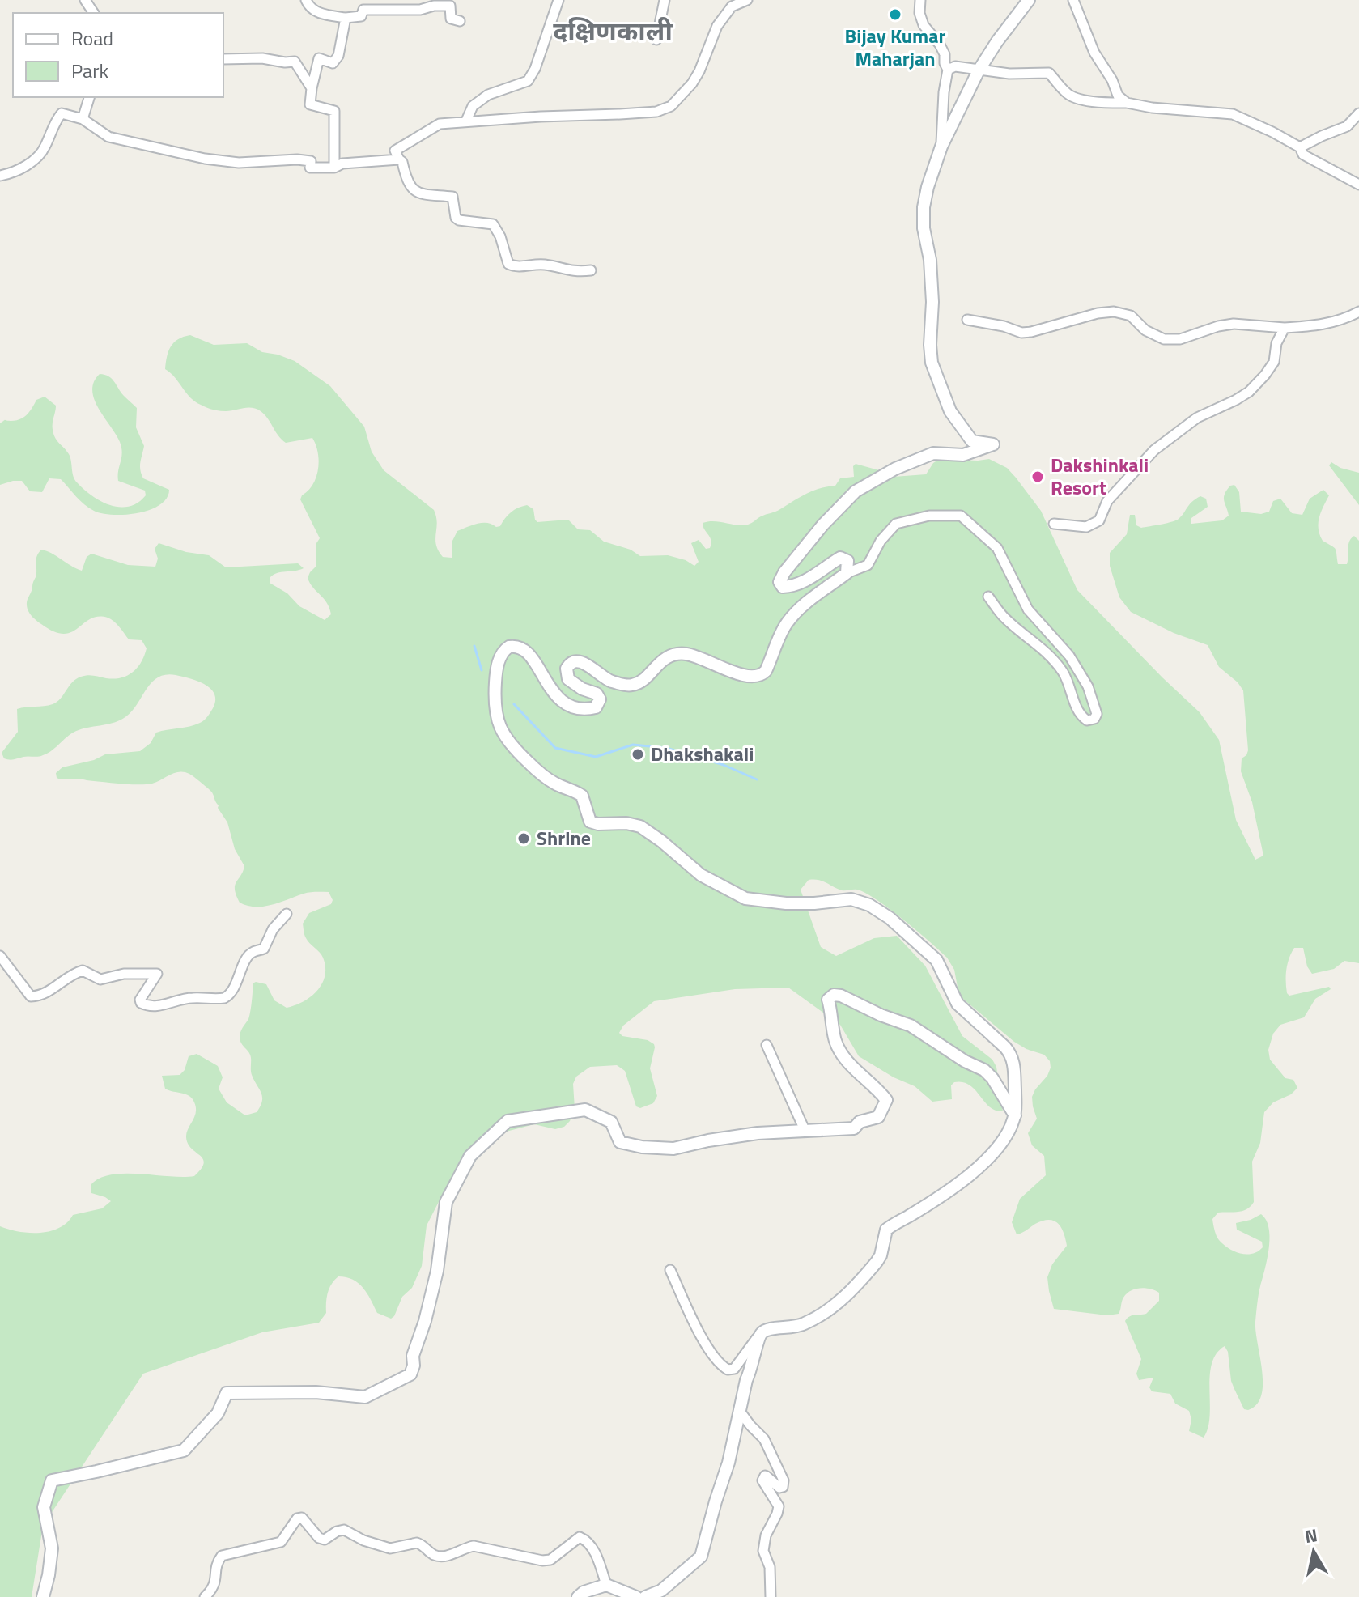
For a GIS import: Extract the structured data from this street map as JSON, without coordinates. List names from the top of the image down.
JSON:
{
  "districts": ["दक्षि‍णकाली"],
  "places": [
    "Bijay Kumar Maharjan",
    "Dakshinkali Resort",
    "Dhakshakali",
    "Shrine"
  ],
  "legend": ["Road", "Park"],
  "north": "top"
}
